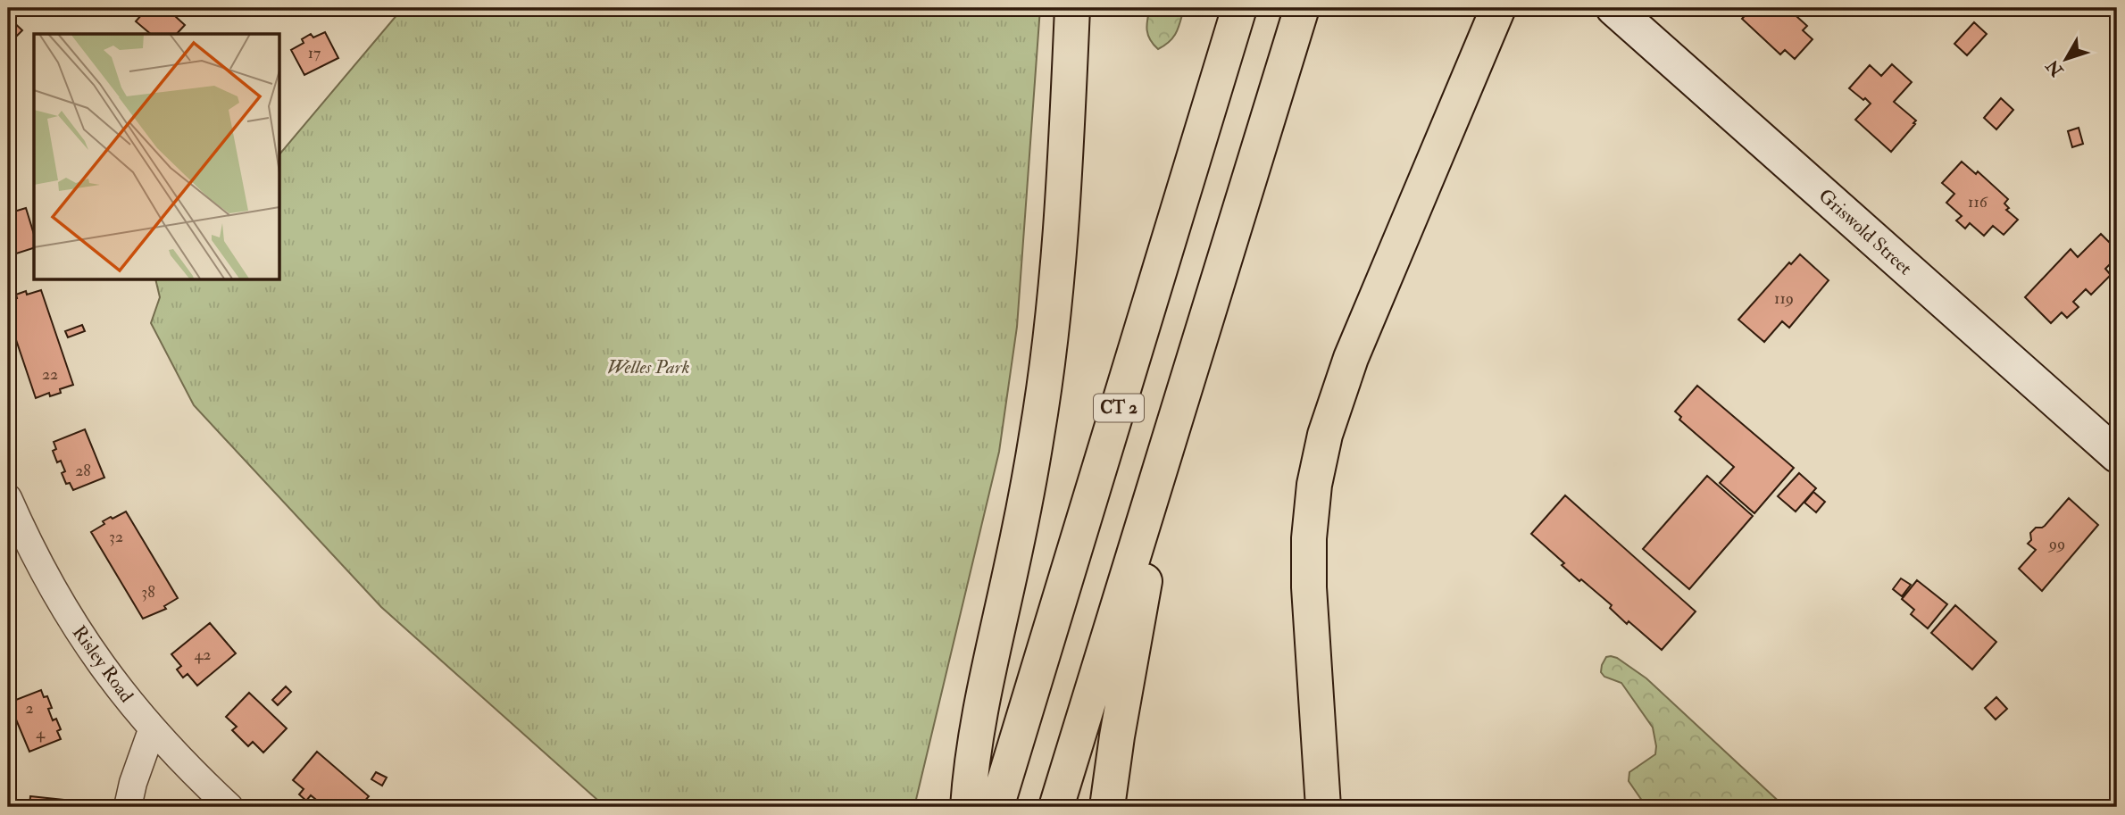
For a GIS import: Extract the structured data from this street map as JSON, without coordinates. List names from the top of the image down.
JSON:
{
  "streets": {
    "highway": ["CT 2"],
    "main road": ["Griswold Street"],
    "street": ["Risley Road"]
  },
  "parks": ["Welles Park"],
  "house_numbers": [
    "17",
    "116",
    "119",
    "22",
    "28",
    "32",
    "99",
    "38",
    "42",
    "2",
    "4"
  ],
  "north": "bottom left"
}
